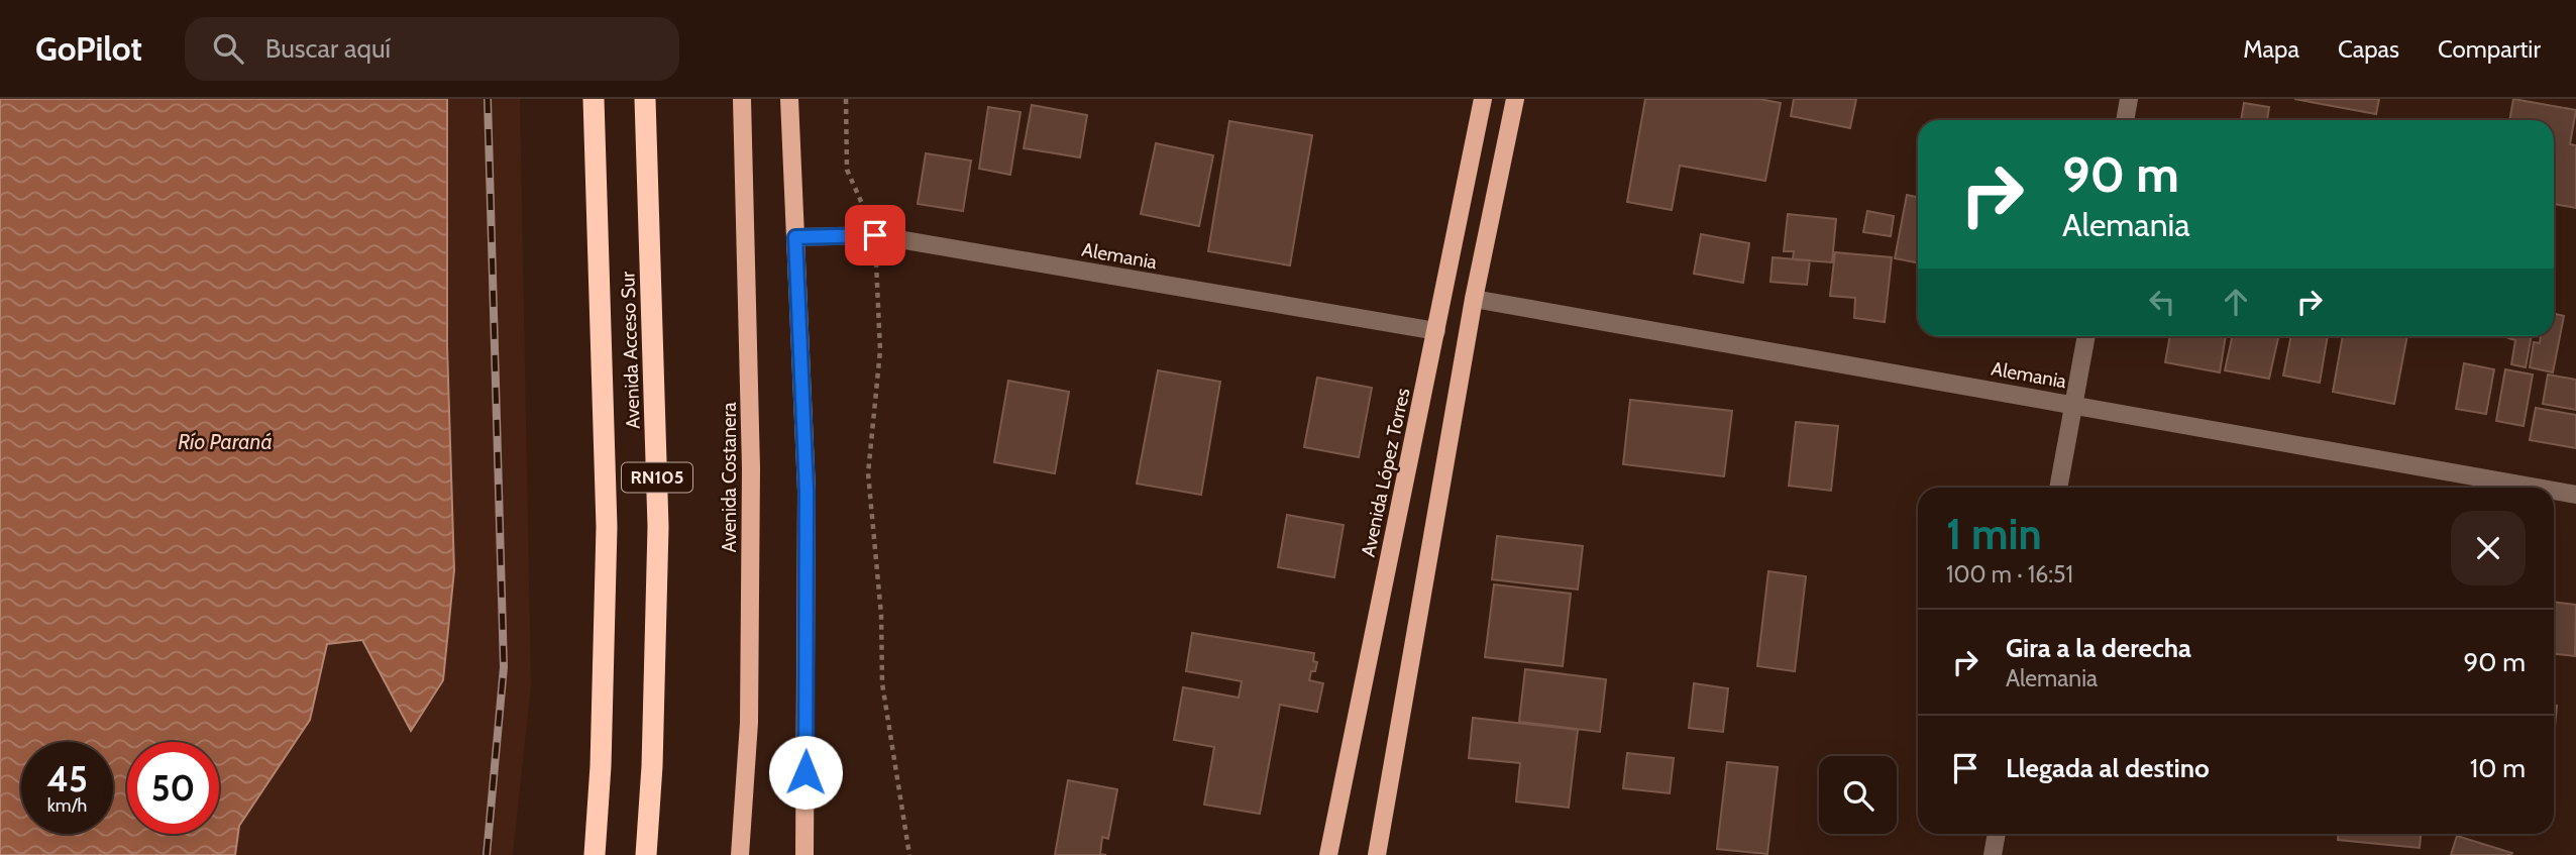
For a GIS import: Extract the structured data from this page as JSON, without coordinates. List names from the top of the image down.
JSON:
{
  "streets": {
    "highway": ["Avenida Acceso Sur", "RN105"],
    "main road": ["Avenida López Torres", "Avenida Costanera"],
    "street": ["Alemania"]
  },
  "crossings": [
    ["Alemania", "Avenida López Torres"]
  ],
  "water": ["Río Paraná"],
  "page": {
    "header": "GoPilot",
    "search": "Buscar aquí",
    "nav": ["Mapa", "Capas", "Compartir"],
    "turn": ["90 m", "Alemania"],
    "heading": ["1 min", "100 m · 16:51"],
    "list": [
      {
        "name": "Gira a la derecha",
        "note": "Alemania",
        "value": "90 m"
      },
      {
        "name": "Llegada al destino",
        "value": "10 m"
      }
    ],
    "speed": "45 km/h",
    "limit": "50"
  }
}
